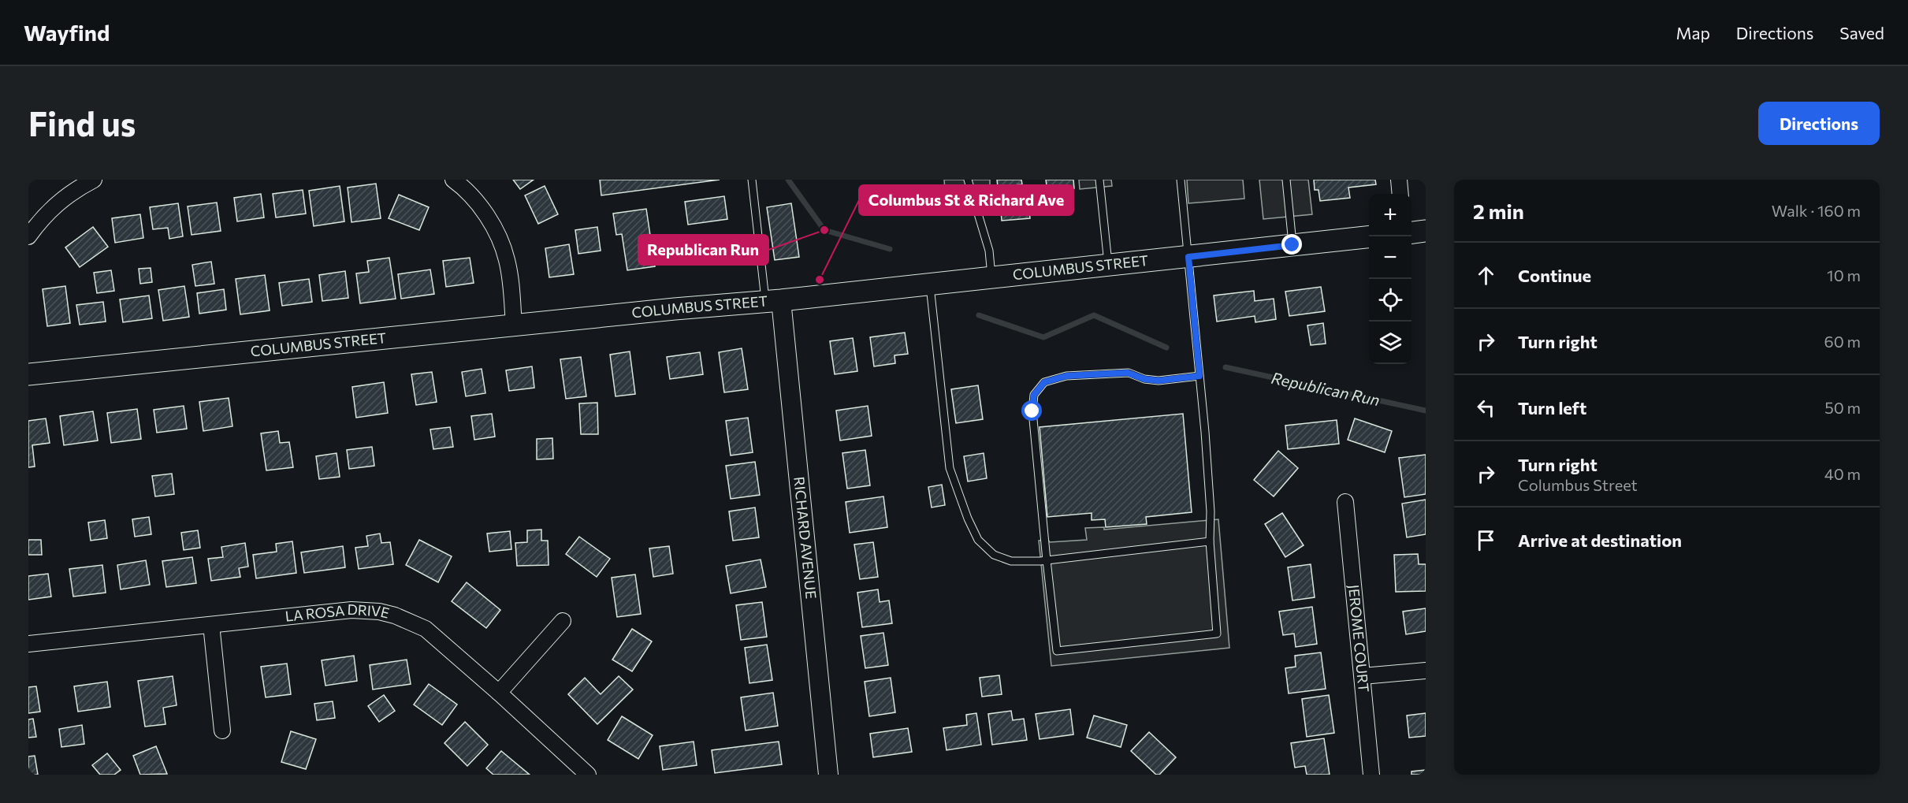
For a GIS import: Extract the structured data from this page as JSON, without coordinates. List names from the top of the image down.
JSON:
{
  "streets": {
    "main road": ["COLUMBUS STREET"],
    "street": ["RICHARD AVENUE", "LA ROSA DRIVE", "JEROME COURT"]
  },
  "crossings": [
    ["COLUMBUS STREET", "RICHARD AVENUE"]
  ],
  "water": ["Republican Run"],
  "places": ["Republican Run", "Columbus St & Richard Ave"],
  "page": {
    "header": "Wayfind",
    "nav": ["Map", "Directions", "Saved"],
    "buttons": "Directions",
    "title": "Find us",
    "heading": ["2 min", "Walk · 160 m"],
    "map_buttons": ["+", "−"],
    "list": [
      ["Continue", "10 m"],
      ["Turn right", "60 m"],
      ["Turn left", "50 m"],
      ["Turn right", "Columbus Street", "40 m"],
      "Arrive at destination"
    ]
  }
}
